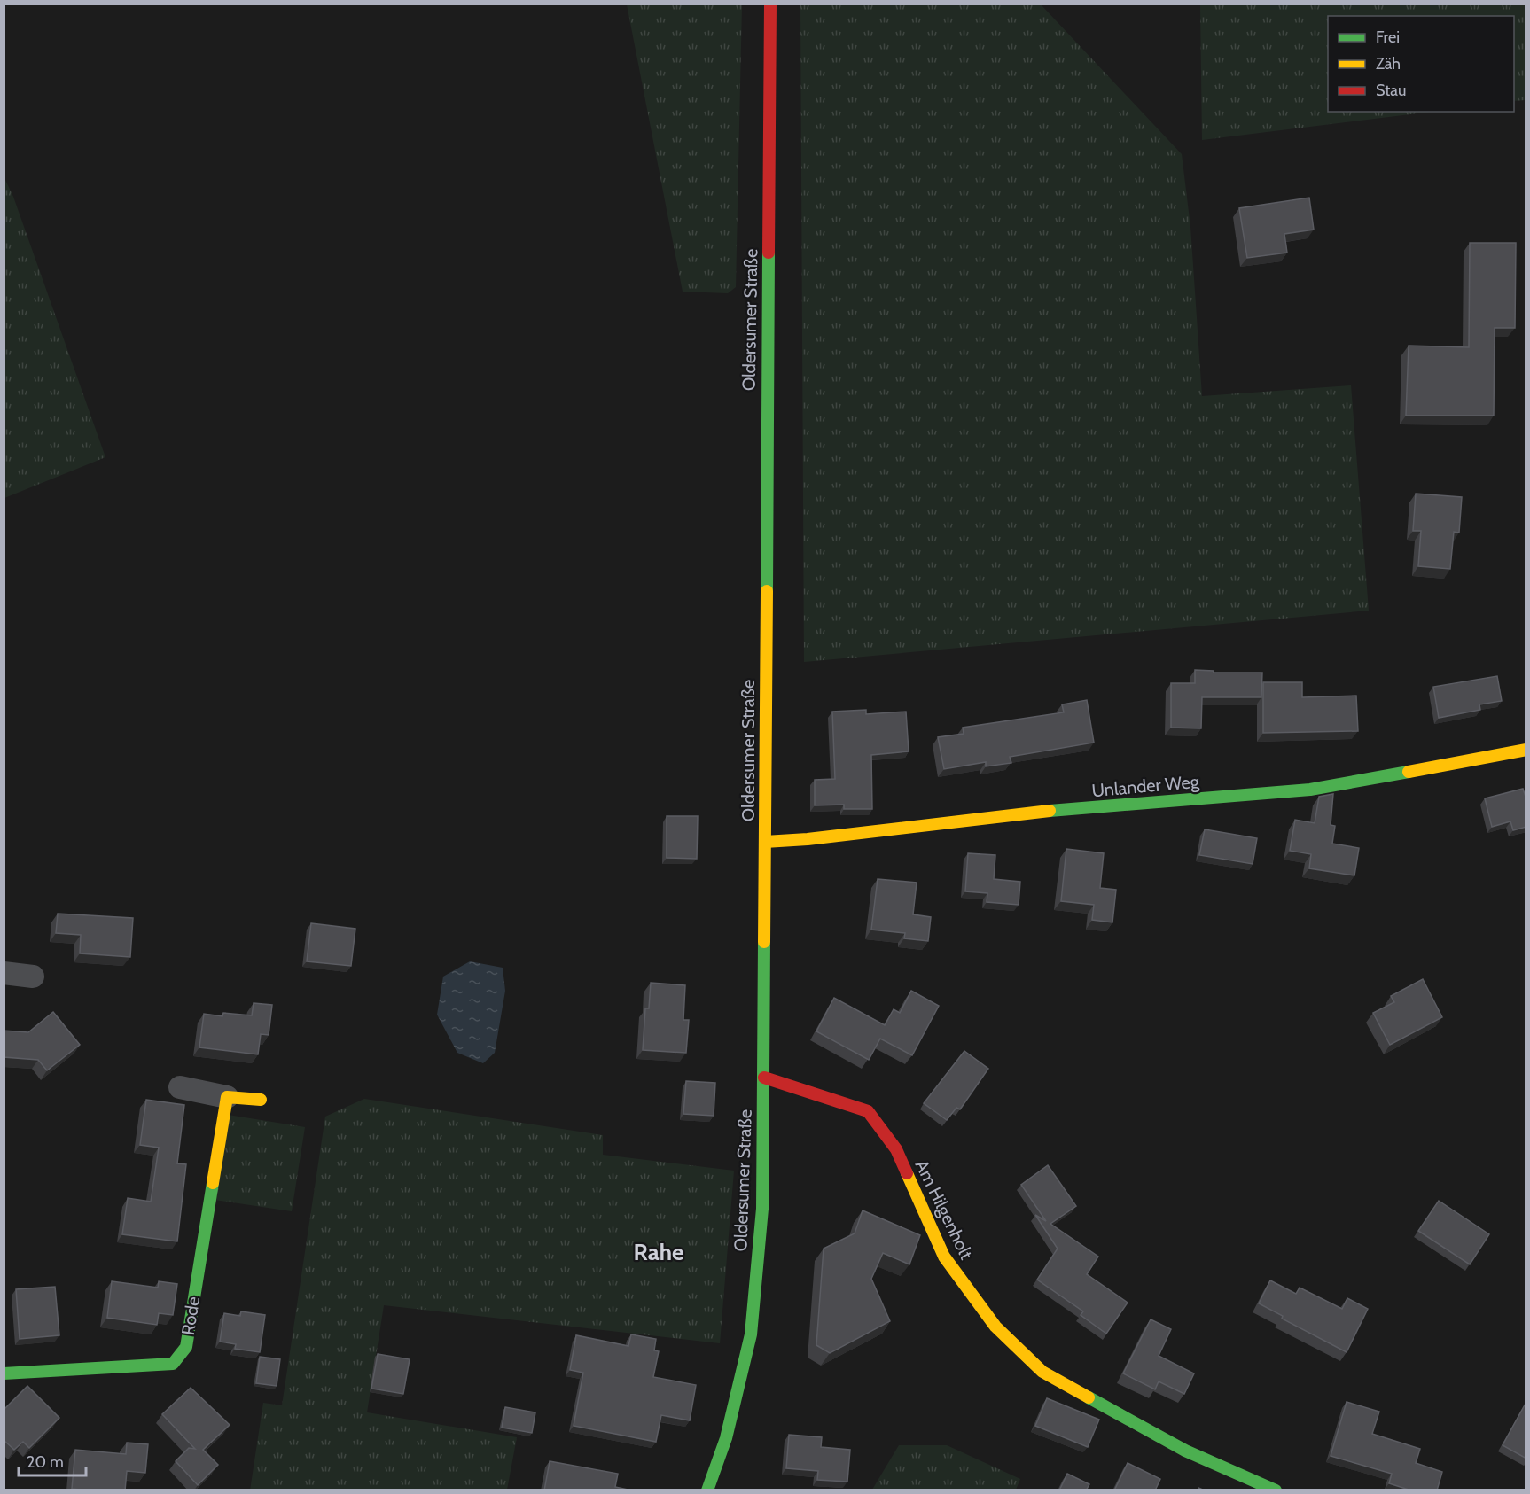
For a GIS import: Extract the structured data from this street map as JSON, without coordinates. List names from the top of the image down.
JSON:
{
  "streets": {
    "street": [
      "Oldersumer Straße",
      "Unlander Weg",
      "Am Hilgenholt",
      "Rode"
    ]
  },
  "crossings": [
    ["Oldersumer Straße", "Unlander Weg"],
    ["Oldersumer Straße", "Am Hilgenholt"]
  ],
  "districts": ["Rahe"],
  "legend": ["Frei", "Zäh", "Stau"],
  "scale_bar": "20 m"
}
